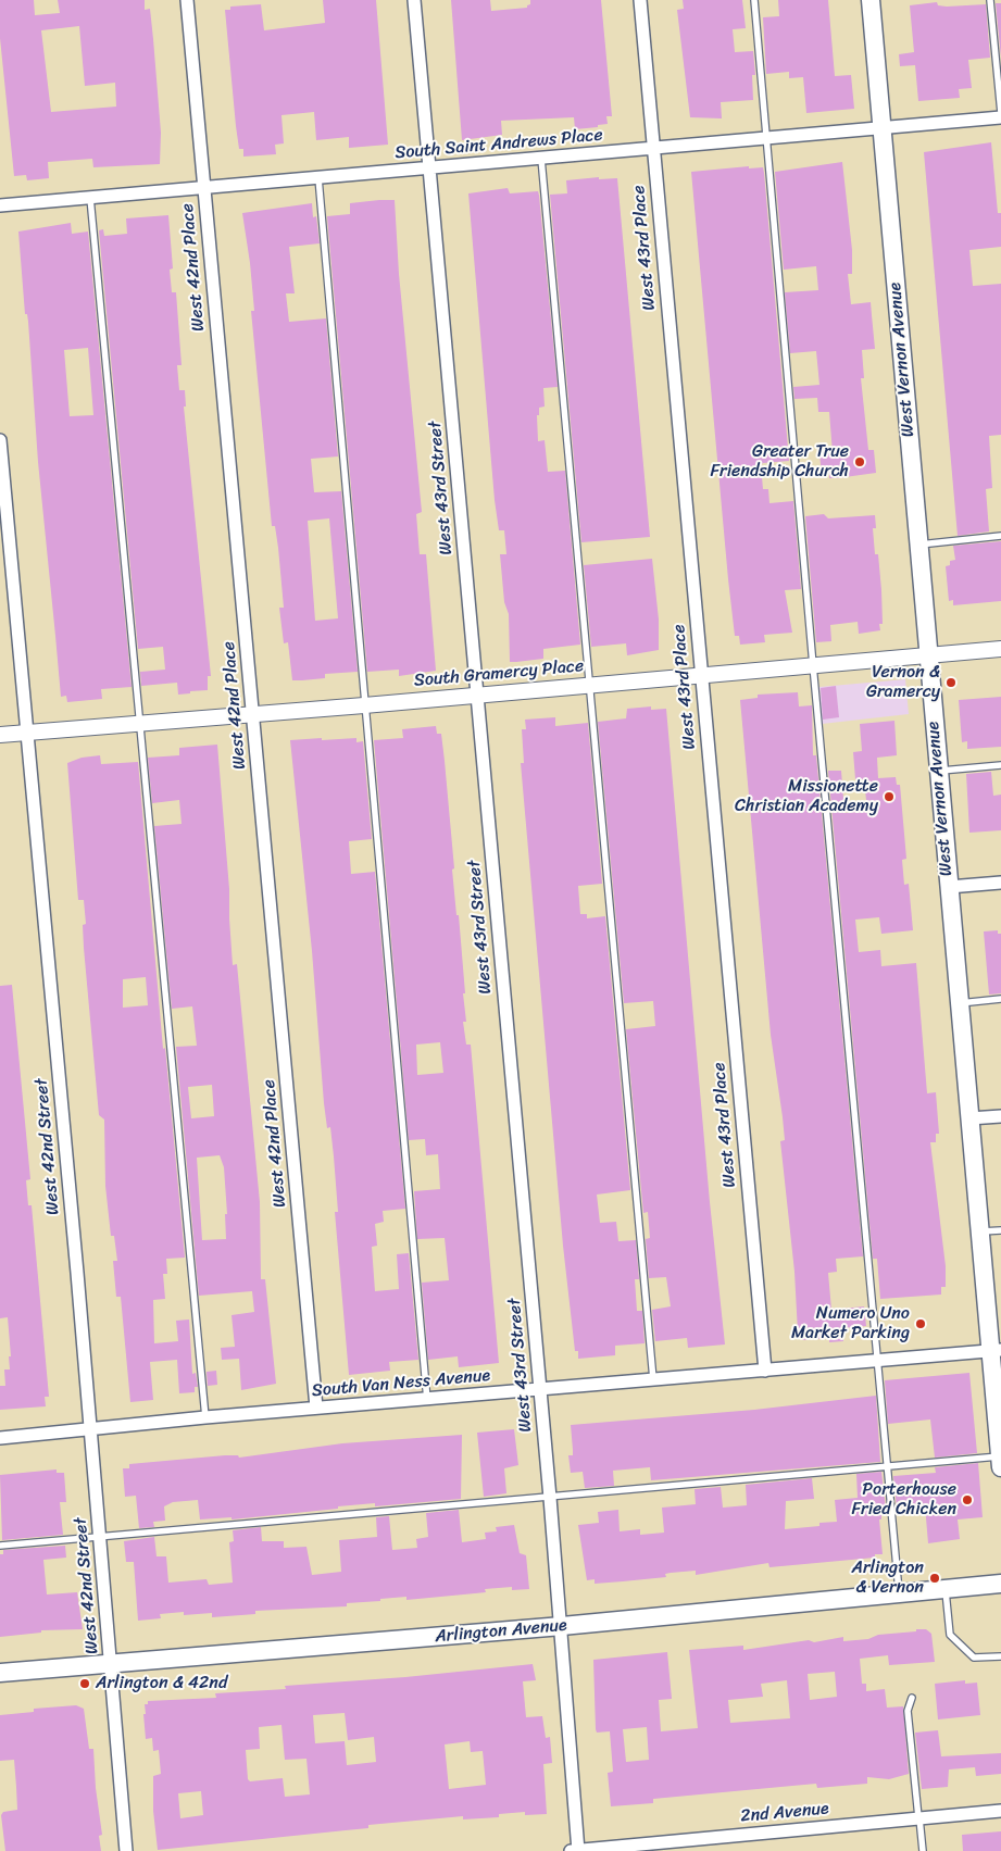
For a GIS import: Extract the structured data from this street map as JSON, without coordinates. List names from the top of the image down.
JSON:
{
  "streets": {
    "main road": ["West Vernon Avenue", "Arlington Avenue"],
    "street": [
      "South Saint Andrews Place",
      "West 43rd Place",
      "West 42nd Place",
      "West 43rd Street",
      "South Gramercy Place",
      "West 42nd Street",
      "South Van Ness Avenue",
      "2nd Avenue"
    ]
  },
  "crossings": [
    ["South Saint Andrews Place", "West 43rd Place"],
    ["South Saint Andrews Place", "West 42nd Place"],
    ["South Saint Andrews Place", "West Vernon Avenue"],
    ["South Saint Andrews Place", "West 43rd Street"],
    ["West 43rd Place", "South Gramercy Place"],
    ["West 43rd Place", "South Van Ness Avenue"],
    ["West 42nd Place", "South Gramercy Place"],
    ["West 42nd Place", "South Van Ness Avenue"],
    ["West Vernon Avenue", "South Gramercy Place"],
    ["West Vernon Avenue", "South Van Ness Avenue"],
    ["West 43rd Street", "South Gramercy Place"],
    ["West 43rd Street", "South Van Ness Avenue"],
    ["West 43rd Street", "Arlington Avenue"],
    ["West 43rd Street", "2nd Avenue"],
    ["South Gramercy Place", "West 42nd Street"],
    ["West 42nd Street", "South Van Ness Avenue"],
    ["West 42nd Street", "Arlington Avenue"]
  ],
  "places": [
    "Greater True Friendship Church",
    "Vernon & Gramercy",
    "Missionette Christian Academy",
    "Numero Uno Market Parking",
    "Porterhouse Fried Chicken",
    "Arlington & Vernon",
    "Arlington & 42nd"
  ]
}
